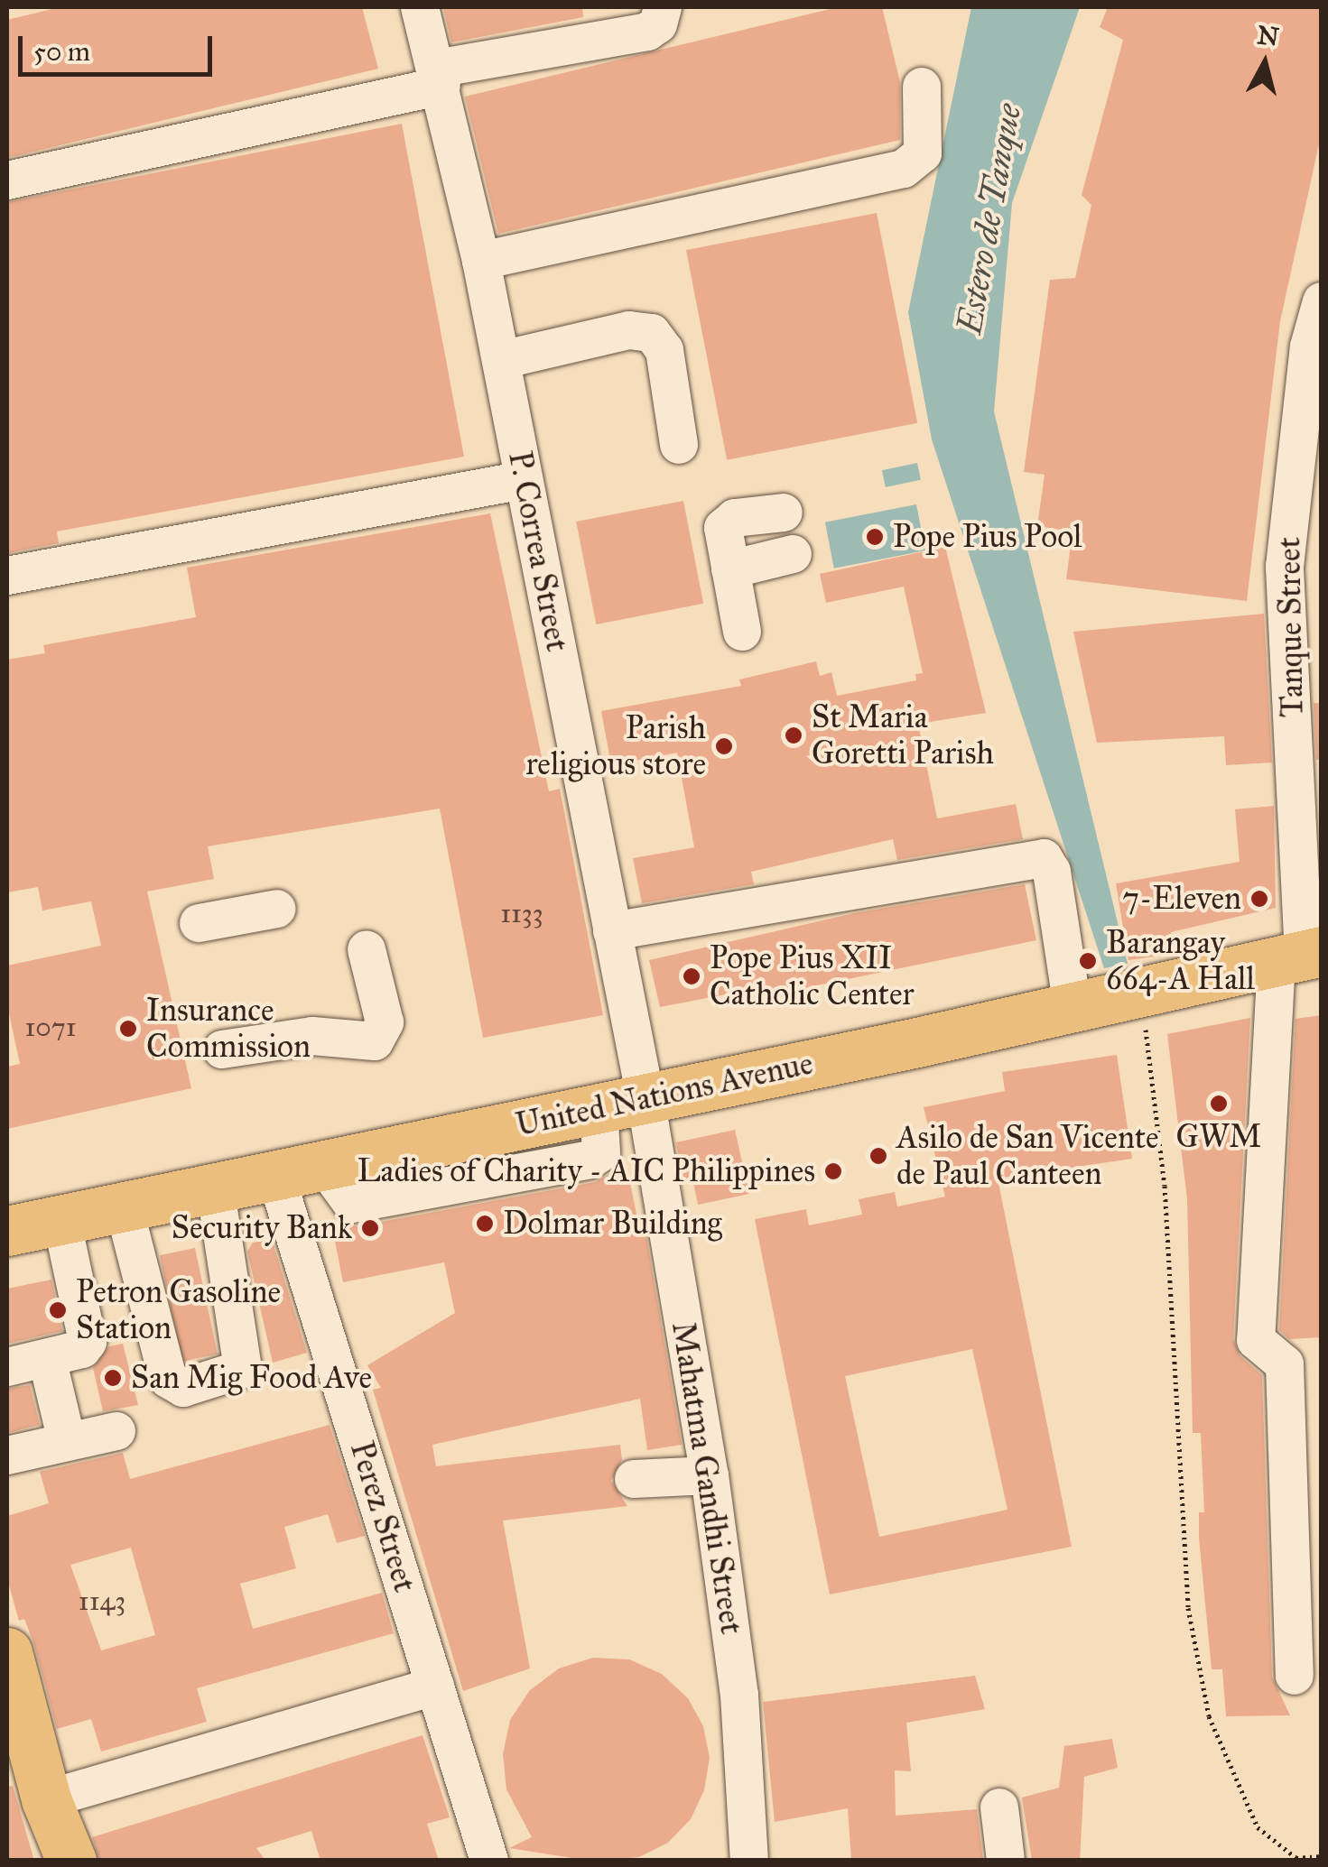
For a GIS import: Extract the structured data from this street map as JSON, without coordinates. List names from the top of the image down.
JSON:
{
  "streets": {
    "main road": ["United Nations Avenue"],
    "street": [
      "P. Correa Street",
      "Tanque Street",
      "Mahatma Gandhi Street",
      "Perez Street"
    ]
  },
  "crossings": [
    ["P. Correa Street", "United Nations Avenue"],
    ["P. Correa Street", "Mahatma Gandhi Street"],
    ["Tanque Street", "United Nations Avenue"],
    ["United Nations Avenue", "Mahatma Gandhi Street"],
    ["United Nations Avenue", "Perez Street"]
  ],
  "water": ["Estero de Tanque"],
  "places": [
    "Pope Pius Pool",
    "St Maria Goretti Parish",
    "Parish religious store",
    "7-Eleven",
    "Barangay 664-A Hall",
    "Pope Pius XII Catholic Center",
    "Insurance Commission",
    "GWM",
    "Asilo de San Vicente de Paul Canteen",
    "Ladies of Charity - AIC Philippines",
    "Dolmar Building",
    "Security Bank",
    "Petron Gasoline Station",
    "San Mig Food Ave"
  ],
  "house_numbers": ["1133", "1071", "1143"],
  "scale_bar": "50 m",
  "north": "top"
}
